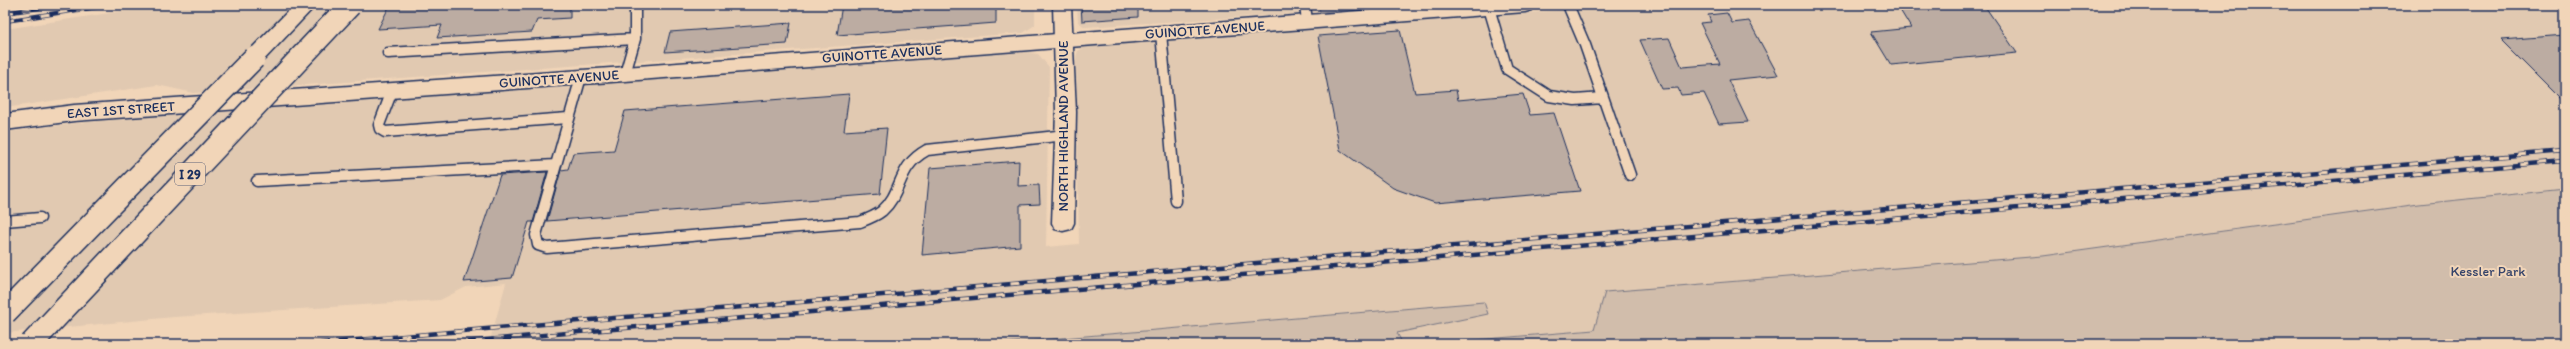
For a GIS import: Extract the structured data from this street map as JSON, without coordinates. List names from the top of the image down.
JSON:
{
  "streets": {
    "main road": ["GUINOTTE AVENUE", "EAST 1ST STREET", "I 29"],
    "street": ["NORTH HIGHLAND AVENUE"]
  },
  "crossings": [
    ["GUINOTTE AVENUE", "EAST 1ST STREET"],
    ["GUINOTTE AVENUE", "NORTH HIGHLAND AVENUE"]
  ],
  "parks": ["Kessler Park"]
}
